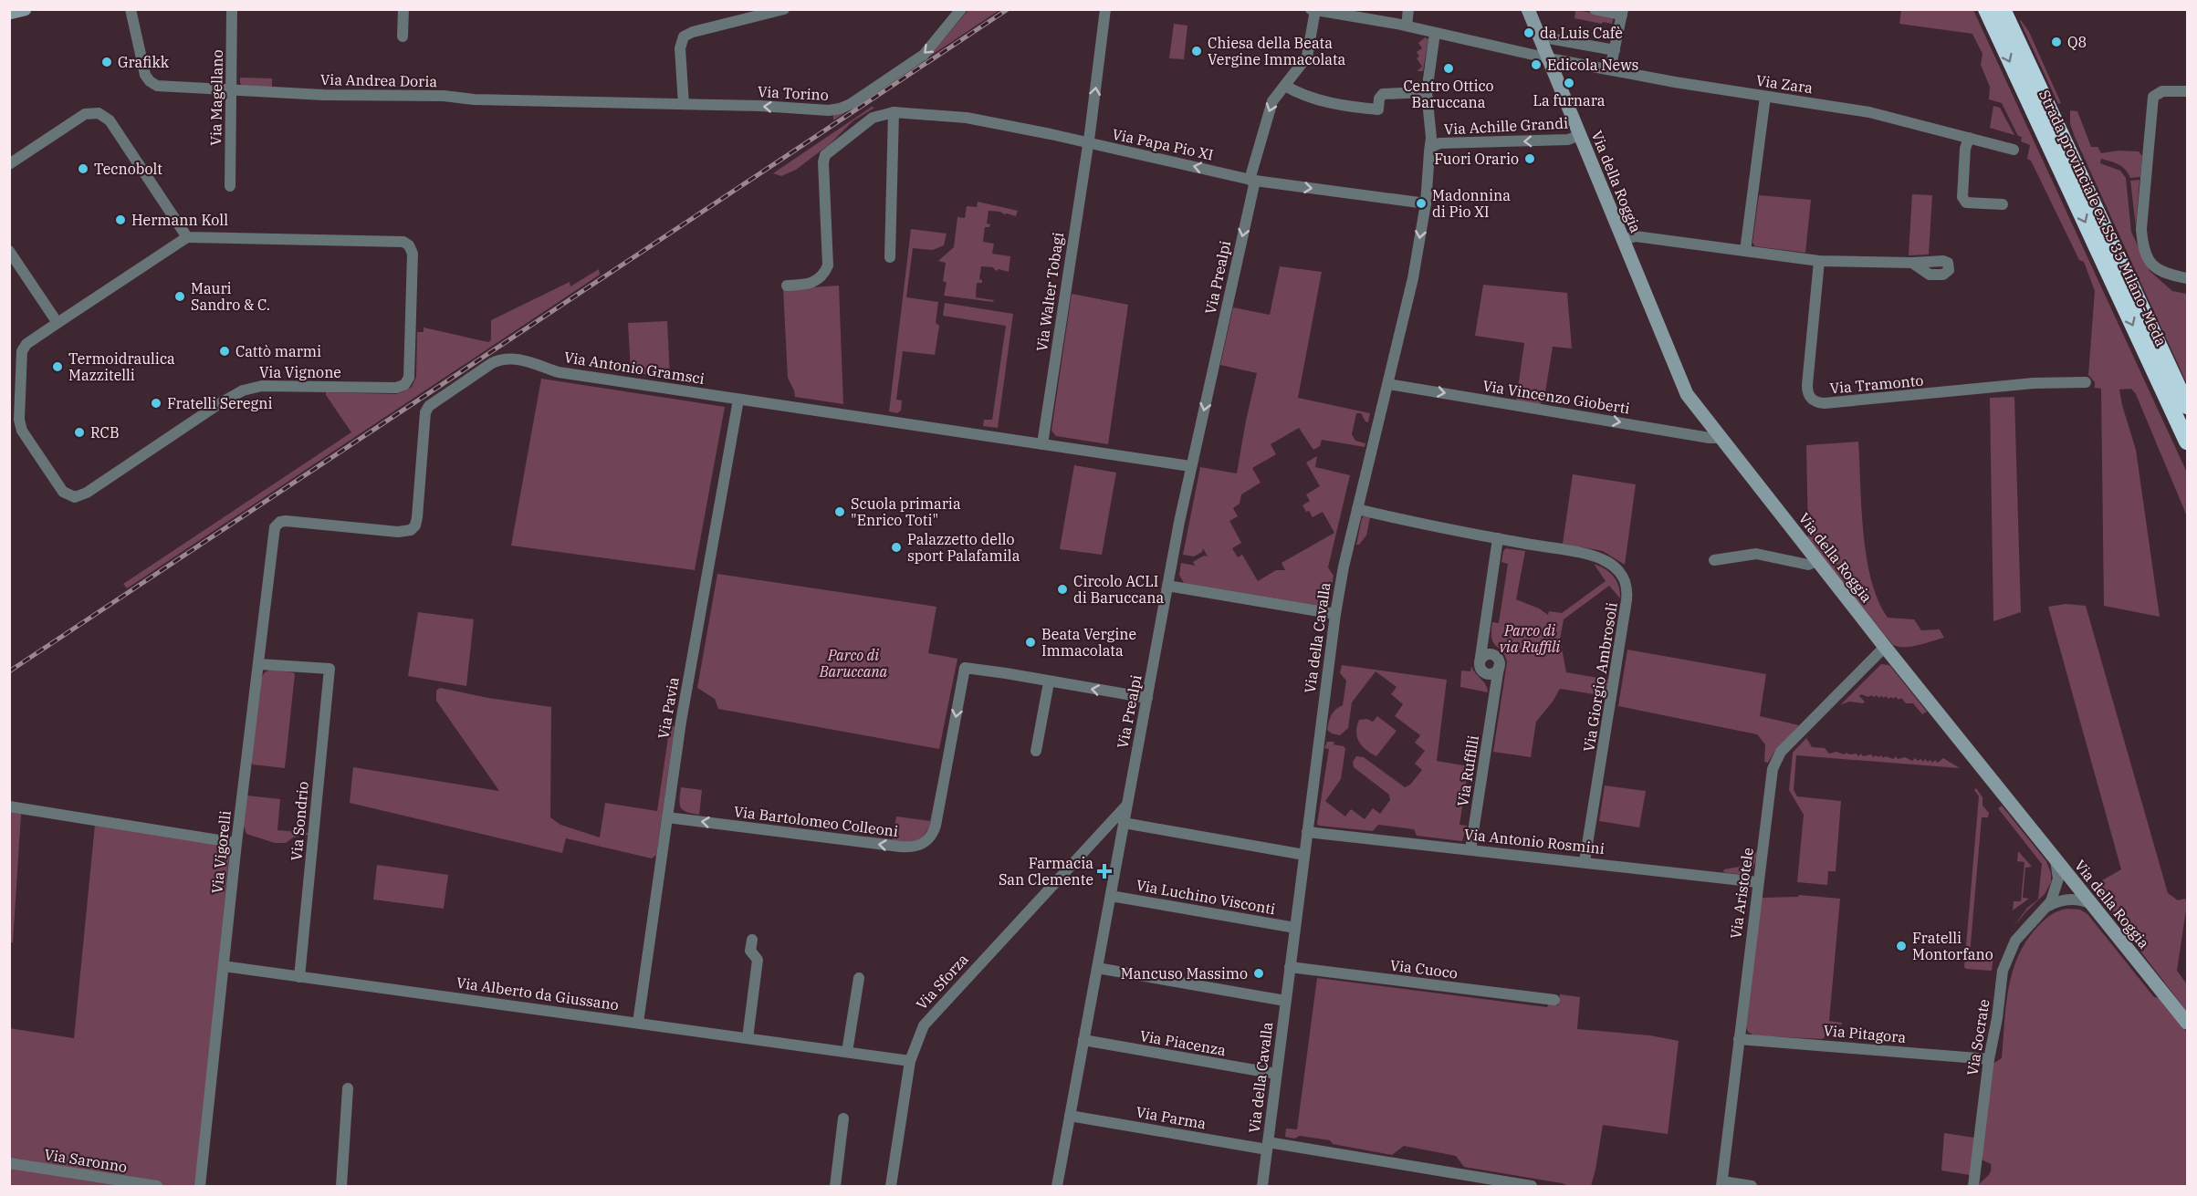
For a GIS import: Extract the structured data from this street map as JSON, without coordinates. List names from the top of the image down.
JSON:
{
  "streets": {
    "highway": ["Strada provinciale ex SS 35 Milano-Meda"],
    "street": [
      "Via Andrea Doria",
      "Via Zara",
      "Via Torino",
      "Via Magellano",
      "Via Achille Grandi",
      "Via Papa Pio XI",
      "Via della Roggia",
      "Via Prealpi",
      "Via Walter Tobagi",
      "Via Antonio Gramsci",
      "Via Vignone",
      "Via Tramonto",
      "Via Vincenzo Gioberti",
      "Via della Cavalla",
      "Via Giorgio Ambrosoli",
      "Via Pavia",
      "Via Ruffilli",
      "Via Sondrio",
      "Via Bartolomeo Colleoni",
      "Via Antonio Rosmini",
      "Via Vigorelli",
      "Via Aristotele",
      "Via Luchino Visconti",
      "Via Cuoco",
      "Via Sforza",
      "Via Alberto da Giussano",
      "Via Pitagora",
      "Via Socrate",
      "Via Piacenza",
      "Via Parma",
      "Via Saronno"
    ]
  },
  "crossings": [
    ["Via Andrea Doria", "Via Torino"],
    ["Via Andrea Doria", "Via Magellano"],
    ["Via Zara", "Via della Roggia"],
    ["Via Zara", "Via Prealpi"],
    ["Via Zara", "Via della Cavalla"],
    ["Via Achille Grandi", "Via della Roggia"],
    ["Via Achille Grandi", "Via della Cavalla"],
    ["Via Papa Pio XI", "Via Prealpi"],
    ["Via Papa Pio XI", "Via Walter Tobagi"],
    ["Via Papa Pio XI", "Via della Cavalla"],
    ["Via della Roggia", "Via Vincenzo Gioberti"],
    ["Via della Roggia", "Via Aristotele"],
    ["Via della Roggia", "Via Socrate"],
    ["Via Prealpi", "Via Antonio Gramsci"],
    ["Via Prealpi", "Via Bartolomeo Colleoni"],
    ["Via Prealpi", "Via Luchino Visconti"],
    ["Via Prealpi", "Via Sforza"],
    ["Via Prealpi", "Via Piacenza"],
    ["Via Prealpi", "Via Parma"],
    ["Via Walter Tobagi", "Via Antonio Gramsci"],
    ["Via Antonio Gramsci", "Via Pavia"],
    ["Via Antonio Gramsci", "Via Vigorelli"],
    ["Via Vincenzo Gioberti", "Via della Cavalla"],
    ["Via della Cavalla", "Via Giorgio Ambrosoli"],
    ["Via della Cavalla", "Via Antonio Rosmini"],
    ["Via della Cavalla", "Via Luchino Visconti"],
    ["Via della Cavalla", "Via Cuoco"],
    ["Via della Cavalla", "Via Piacenza"],
    ["Via della Cavalla", "Via Parma"],
    ["Via Giorgio Ambrosoli", "Via Antonio Rosmini"],
    ["Via Pavia", "Via Bartolomeo Colleoni"],
    ["Via Pavia", "Via Alberto da Giussano"],
    ["Via Ruffilli", "Via Antonio Rosmini"],
    ["Via Sondrio", "Via Vigorelli"],
    ["Via Sondrio", "Via Alberto da Giussano"],
    ["Via Antonio Rosmini", "Via Aristotele"],
    ["Via Vigorelli", "Via Alberto da Giussano"],
    ["Via Aristotele", "Via Pitagora"],
    ["Via Sforza", "Via Alberto da Giussano"],
    ["Via Pitagora", "Via Socrate"]
  ],
  "one_way": ["Via Torino", "Via Achille Grandi", "Via Vincenzo Gioberti"],
  "parks": ["Parco di via Ruffili", "Parco di Baruccana"],
  "places": {
    "other": [
      "da Luis Cafè",
      "Q8",
      "Chiesa della Beata Vergine Immacolata",
      "Grafikk",
      "Edicola News",
      "Centro Ottico Baruccana",
      "La furnara",
      "Fuori Orario",
      "Tecnobolt",
      "Madonnina di Pio XI",
      "Hermann Koll",
      "Mauri Sandro & C.",
      "Cattò marmi",
      "Termoidraulica Mazzitelli",
      "Fratelli Seregni",
      "RCB",
      "Scuola primaria \"Enrico Toti\"",
      "Palazzetto dello sport Palafamila",
      "Circolo ACLI di Baruccana",
      "Beata Vergine Immacolata",
      "Fratelli Montorfano",
      "Mancuso Massimo"
    ],
    "health": ["Farmacia San Clemente"]
  }
}
